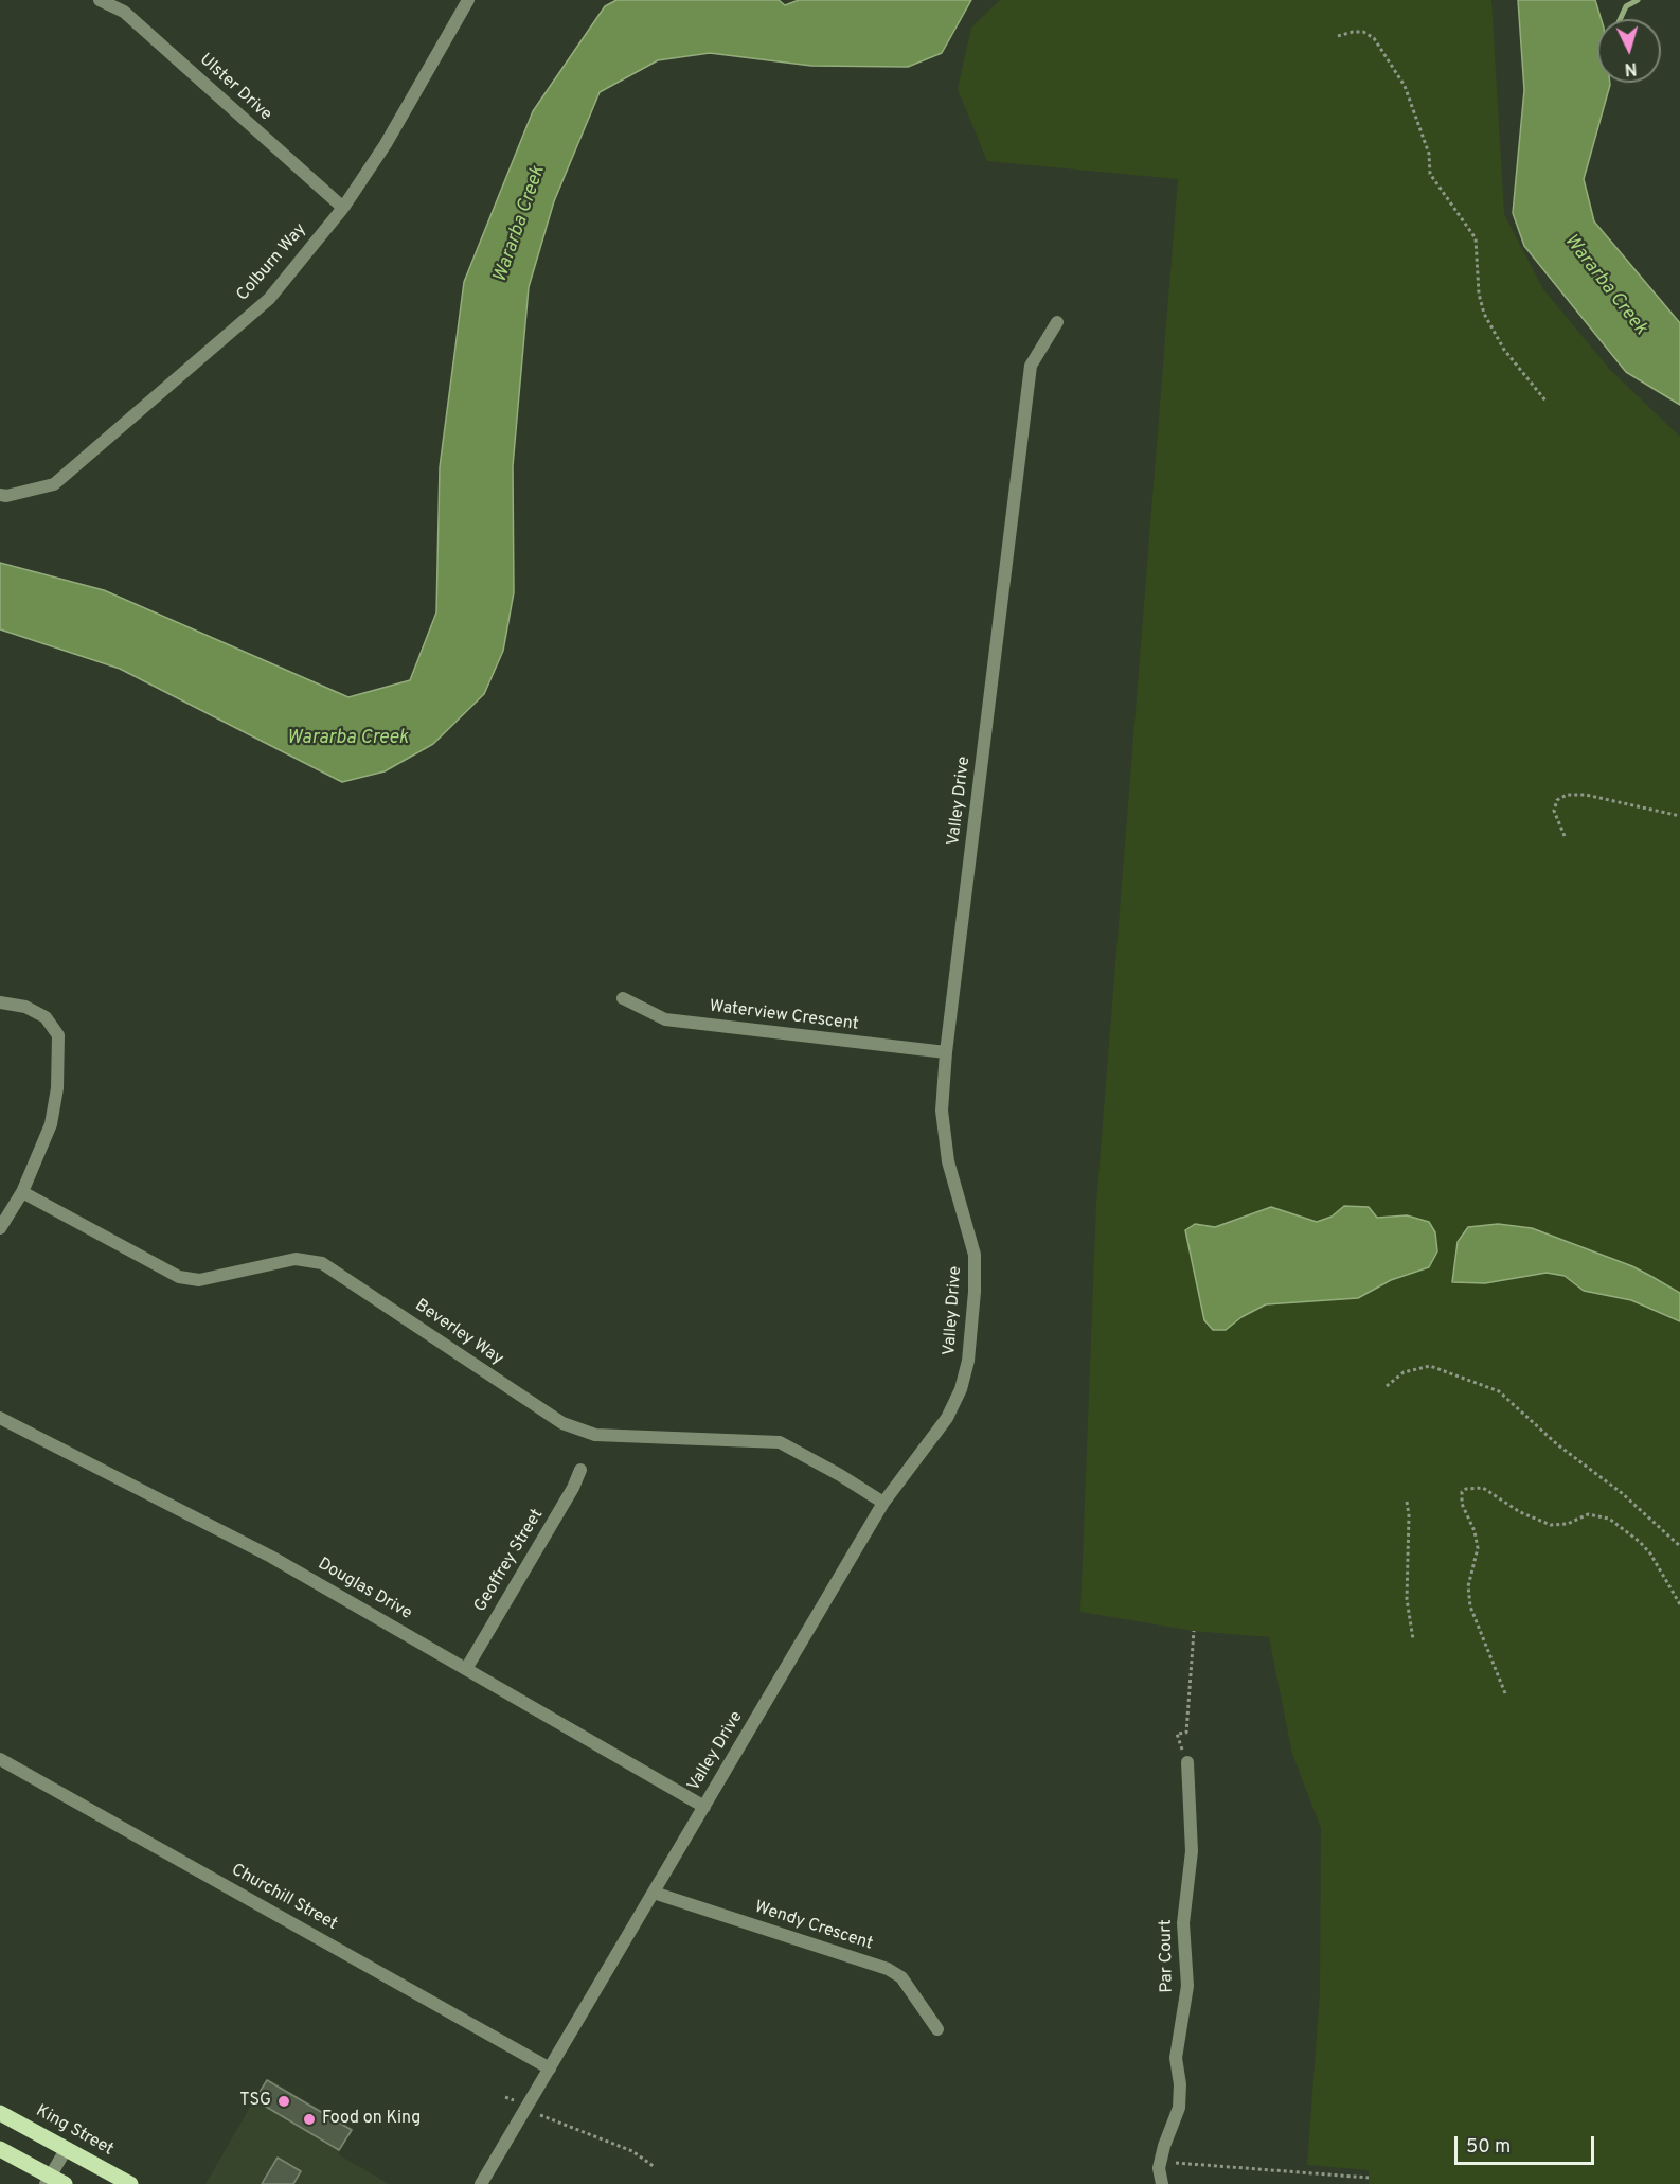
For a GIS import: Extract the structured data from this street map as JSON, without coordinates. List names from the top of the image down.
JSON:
{
  "streets": {
    "main road": ["King Street"],
    "street": [
      "Ulster Drive",
      "Colburn Way",
      "Valley Drive",
      "Waterview Crescent",
      "Beverley Way",
      "Geoffrey Street",
      "Douglas Drive",
      "Churchill Street",
      "Wendy Crescent",
      "Par Court"
    ]
  },
  "crossings": [
    ["Ulster Drive", "Colburn Way"],
    ["Valley Drive", "Waterview Crescent"],
    ["Valley Drive", "Beverley Way"],
    ["Valley Drive", "Douglas Drive"],
    ["Valley Drive", "Churchill Street"],
    ["Valley Drive", "Wendy Crescent"],
    ["Geoffrey Street", "Douglas Drive"]
  ],
  "water": ["Wararba Creek"],
  "places": ["TSG", "Food on King"],
  "scale_bar": "50 m",
  "north": "bottom"
}
